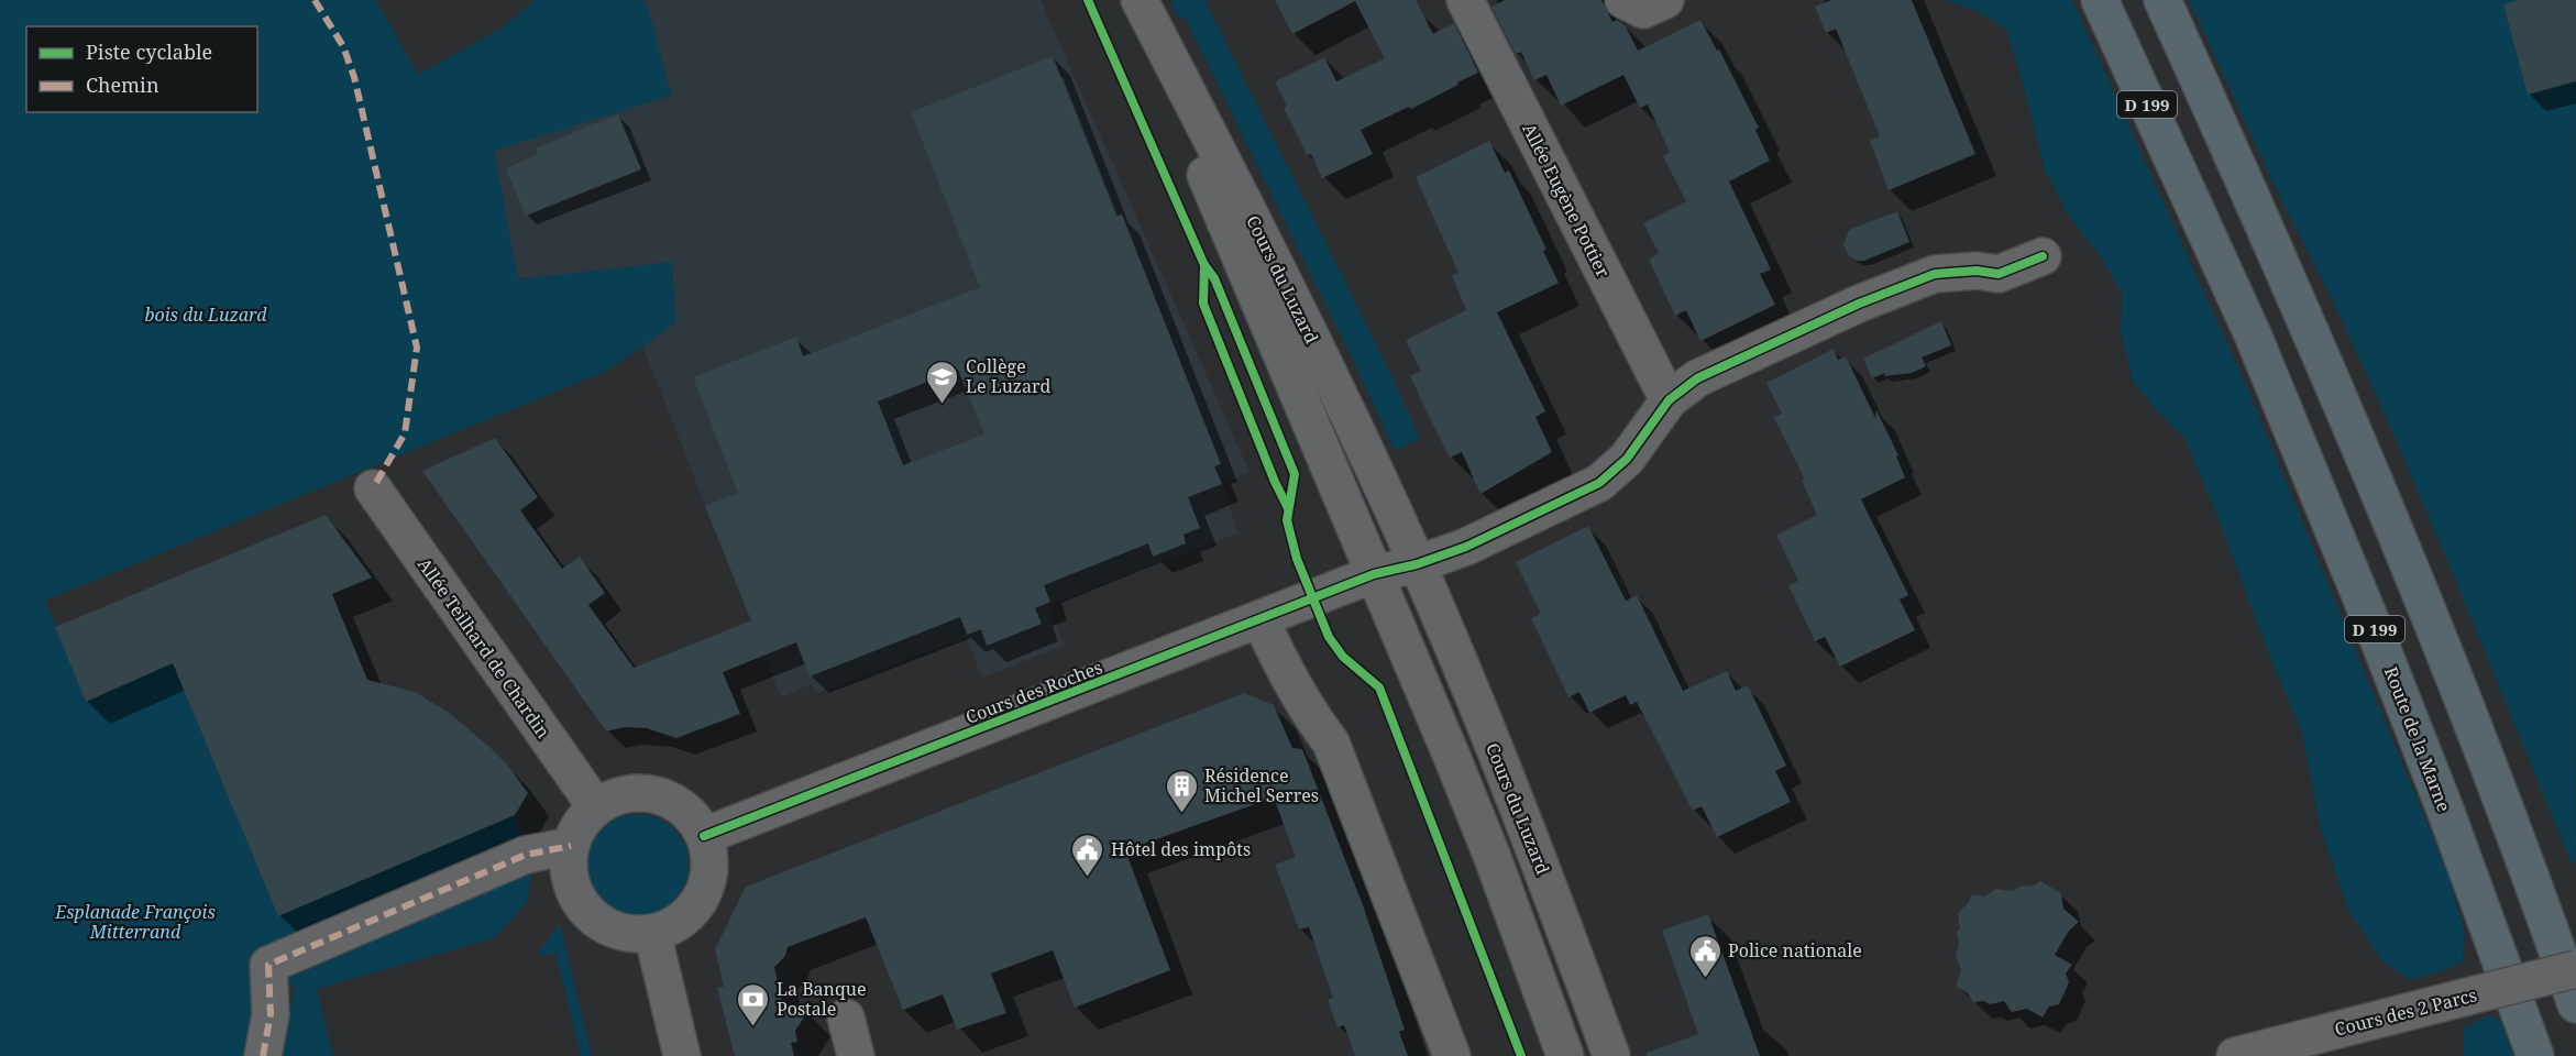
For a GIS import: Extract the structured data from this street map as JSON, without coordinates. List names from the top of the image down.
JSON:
{
  "streets": {
    "highway": ["D 199", "Route de la Marne"],
    "street": [
      "Allée Eugène Pottier",
      "Cours du Luzard",
      "Allée Teilhard de Chardin",
      "Cours des Roches",
      "Cours des 2 Parcs"
    ]
  },
  "crossings": [
    ["Cours du Luzard", "Cours des Roches"],
    ["Allée Teilhard de Chardin", "Cours des Roches"]
  ],
  "parks": ["bois du Luzard", "Esplanade François Mitterrand"],
  "places": {
    "school or university": ["Collège Le Luzard"],
    "building": ["Résidence Michel Serres"],
    "public building": ["Hôtel des impôts", "Police nationale"],
    "bank": ["La Banque Postale"]
  },
  "legend": ["Piste cyclable", "Chemin"]
}
